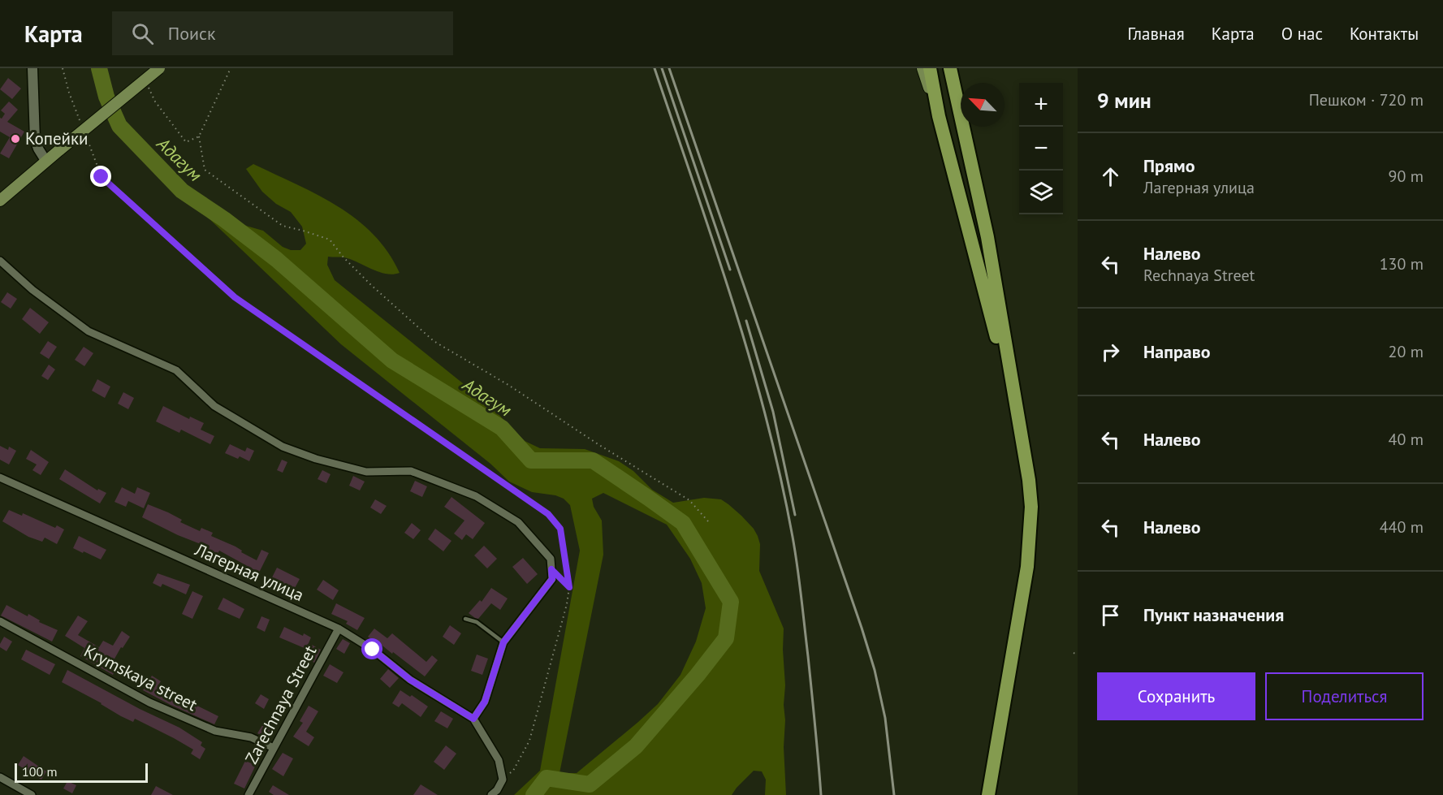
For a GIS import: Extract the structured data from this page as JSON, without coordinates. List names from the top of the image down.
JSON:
{
  "streets": {
    "street": ["Лагерная улица", "Krymskaya street", "Zarechnaya Street"]
  },
  "crossings": [
    ["Лагерная улица", "Zarechnaya Street"],
    ["Krymskaya street", "Zarechnaya Street"]
  ],
  "water": ["Адагум"],
  "places": ["Копейки"],
  "scale_bar": "100 m",
  "north": "top left",
  "page": {
    "header": "Карта",
    "search": "Поиск",
    "nav": [
      "Главная",
      "Карта",
      "О нас",
      "Контакты"
    ],
    "heading": ["9 мин", "Пешком · 720 m"],
    "map_buttons": ["+", "−"],
    "list": [
      ["Прямо", "Лагерная улица", "90 m"],
      ["Налево", "Rechnaya Street", "130 m"],
      ["Направо", "20 m"],
      ["Налево", "40 m"],
      ["Налево", "440 m"],
      "Пункт назначения"
    ],
    "buttons": ["Сохранить", "Поделиться"],
    "scale": "100 m"
  }
}
